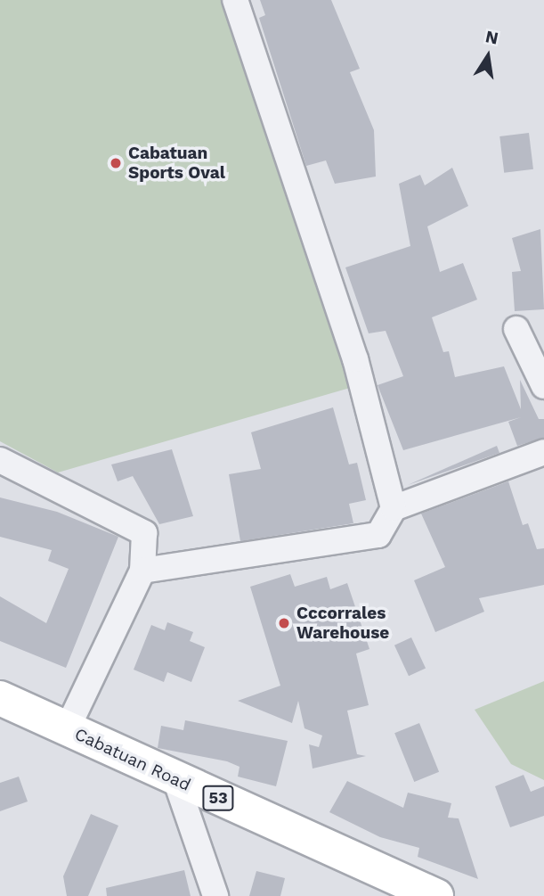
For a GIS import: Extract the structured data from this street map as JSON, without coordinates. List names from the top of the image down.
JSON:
{
  "streets": {
    "highway": ["Cabatuan Road", "53"]
  },
  "places": ["Cabatuan Sports Oval", "Cccorrales Warehouse"],
  "north": "top"
}
